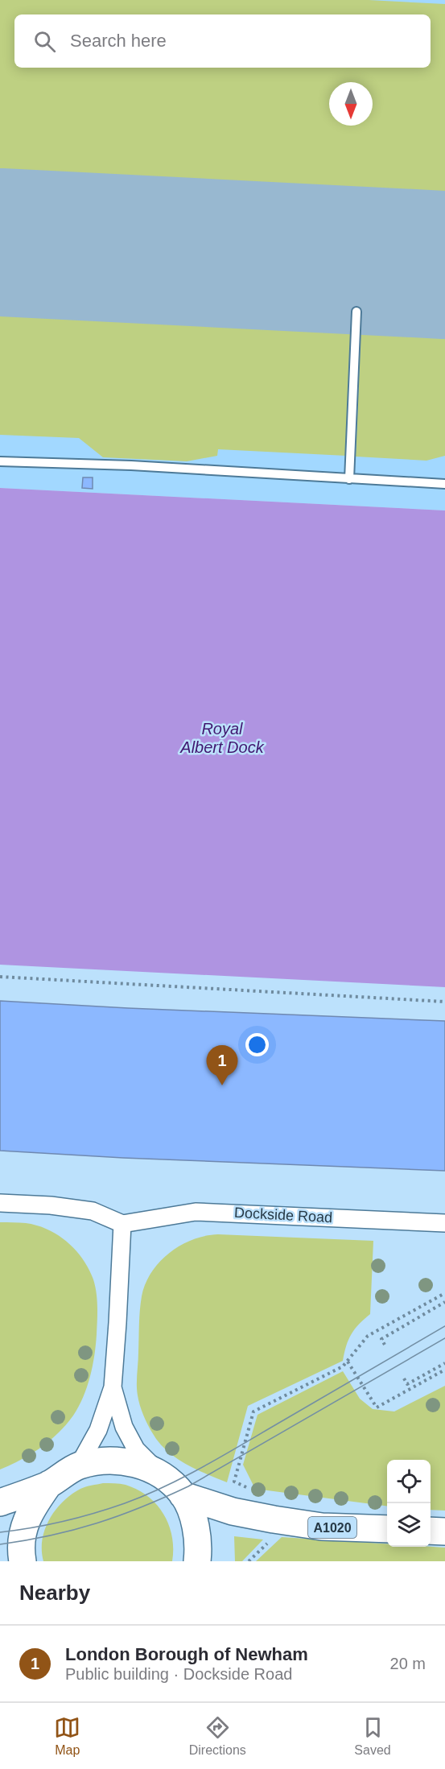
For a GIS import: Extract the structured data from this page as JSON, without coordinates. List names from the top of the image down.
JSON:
{
  "streets": {
    "main road": ["A1020"],
    "street": ["Dockside Road"]
  },
  "water": ["Royal Albert Dock"],
  "north": "bottom",
  "page": {
    "search": "Search here",
    "pins": "1",
    "heading": "Nearby",
    "list": [
      {
        "mark": "1",
        "name": "London Borough of Newham",
        "note": "Public building · Dockside Road",
        "value": "20 m"
      }
    ],
    "nav": ["Map", "Directions", "Saved"]
  }
}
